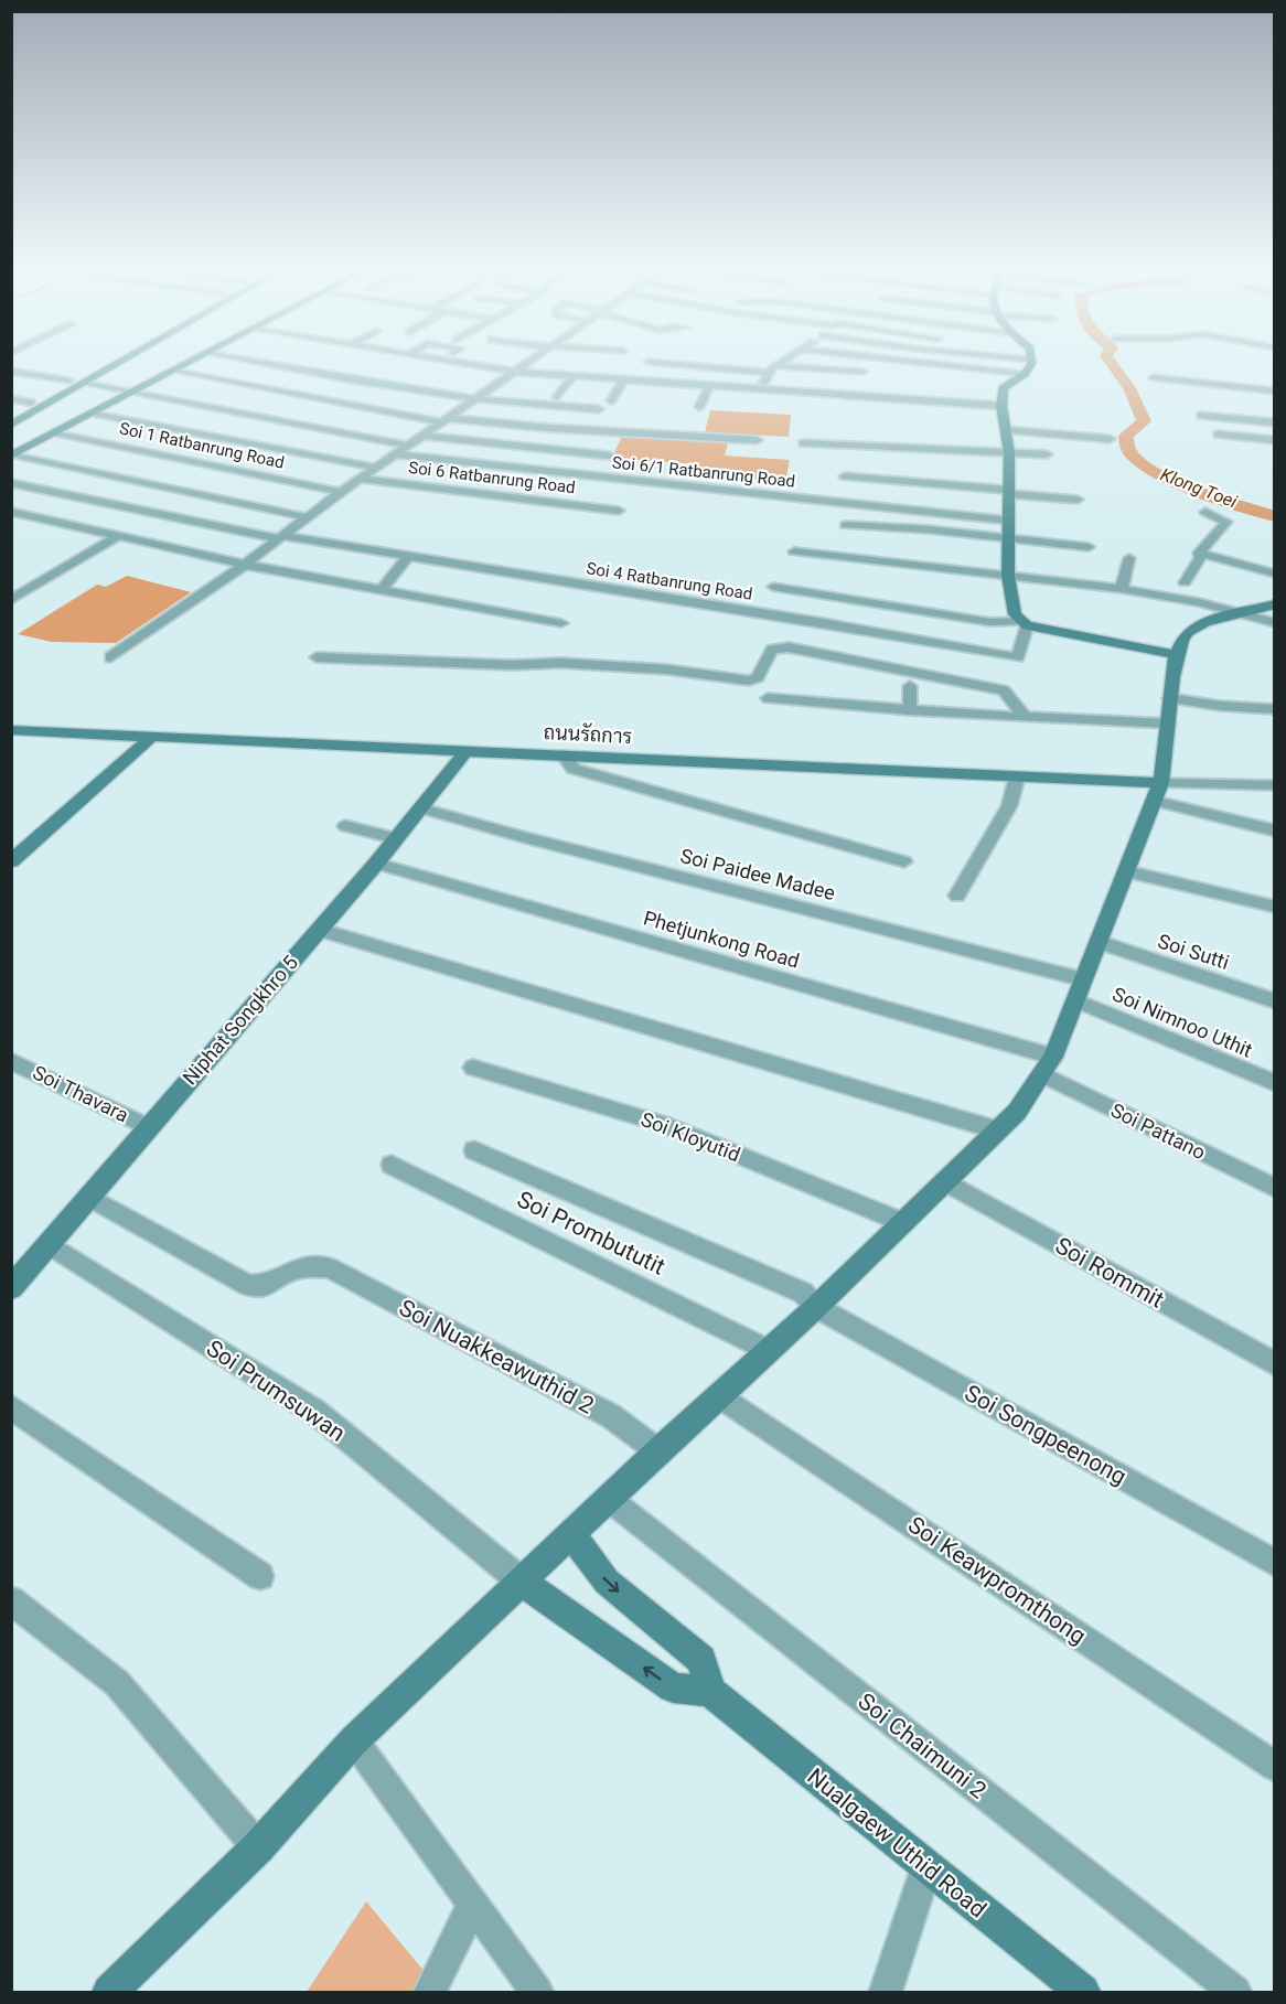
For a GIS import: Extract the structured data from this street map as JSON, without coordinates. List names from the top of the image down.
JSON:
{
  "streets": {
    "street": [
      "Soi 1 Ratbanrung Road",
      "Soi 6/1 Ratbanrung Road",
      "Soi 6 Ratbanrung Road",
      "Soi 4 Ratbanrung Road",
      "ถนนรัถการ",
      "Soi Paidee Madee",
      "Phetjunkong Road",
      "Soi Sutti",
      "Niphat Songkhro 5",
      "Soi Nimnoo Uthit",
      "Soi Thavara",
      "Soi Pattano",
      "Soi Kloyutid",
      "Soi Prombututit",
      "Soi Rommit",
      "Soi Nuakkeawuthid 2",
      "Soi Prumsuwan",
      "Soi Songpeenong",
      "Soi Keawpromthong",
      "Soi Chaimuni 2",
      "Nualgaew Uthid Road"
    ]
  },
  "crossings": [
    ["ถนนรัถการ", "Niphat Songkhro 5"],
    ["Soi Paidee Madee", "Niphat Songkhro 5"],
    ["Soi Paidee Madee", "Soi Nimnoo Uthit"],
    ["Phetjunkong Road", "Niphat Songkhro 5"],
    ["Phetjunkong Road", "Soi Pattano"],
    ["Niphat Songkhro 5", "Soi Thavara"],
    ["Niphat Songkhro 5", "Soi Nuakkeawuthid 2"],
    ["Niphat Songkhro 5", "Soi Prumsuwan"]
  ],
  "water": ["Klong Toei"]
}
